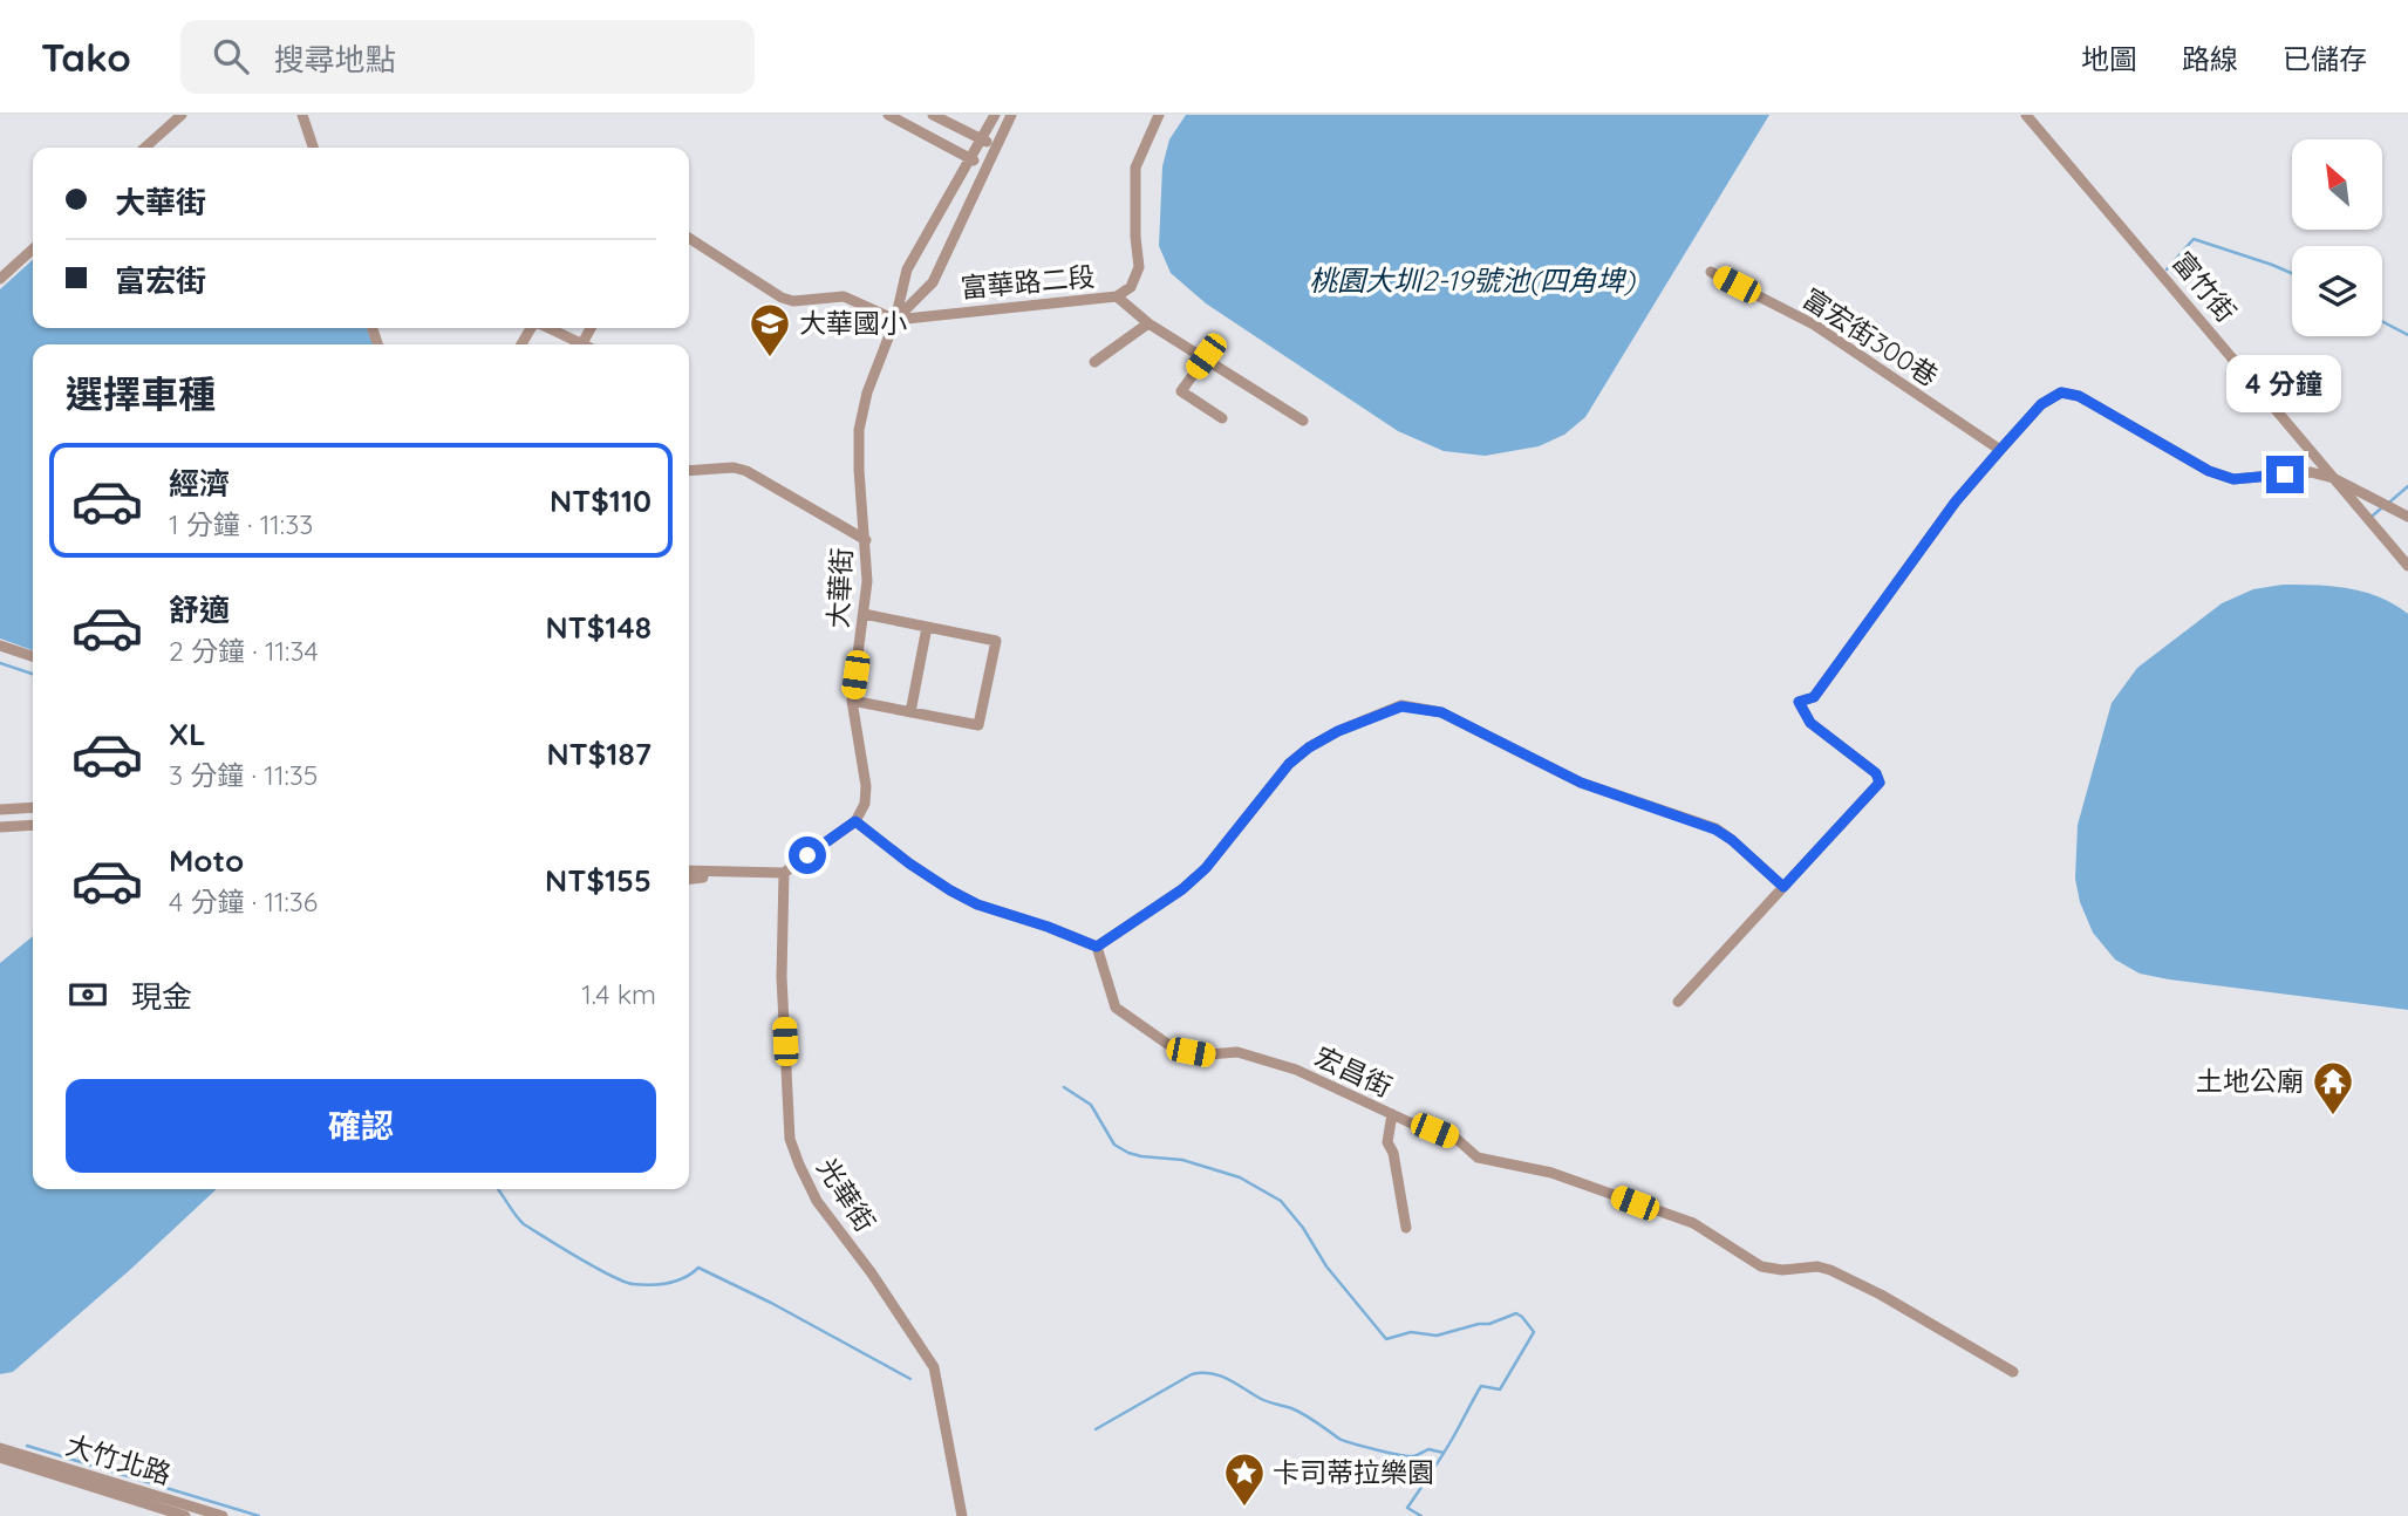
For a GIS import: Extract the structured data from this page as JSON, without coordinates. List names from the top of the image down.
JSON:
{
  "streets": {
    "street": [
      "富華路二段",
      "富竹街",
      "富宏街300巷",
      "大華街",
      "宏昌街",
      "光華街",
      "大竹北路"
    ]
  },
  "crossings": [
    ["富華路二段", "大華街"]
  ],
  "water": ["桃園大圳2-19號池(四角埤)"],
  "places": {
    "school or university": ["大華國小"],
    "temple": ["土地公廟"],
    "place": ["卡司蒂拉樂園"]
  },
  "north": "top left",
  "page": {
    "header": "Tako",
    "search": "搜尋地點",
    "nav": ["地圖", "路線", "已儲存"],
    "banner": ["大華街", "富宏街"],
    "heading": "選擇車種",
    "bubble": "4 分鐘",
    "list": [
      {
        "name": "經濟",
        "note": "1 分鐘 · 11:33",
        "value": "NT$110"
      },
      {
        "name": "舒適",
        "note": "2 分鐘 · 11:34",
        "value": "NT$148"
      },
      {
        "name": "XL",
        "note": "3 分鐘 · 11:35",
        "value": "NT$187"
      },
      {
        "name": "Moto",
        "note": "4 分鐘 · 11:36",
        "value": "NT$155"
      }
    ],
    "pay": ["現金", "1.4 km"],
    "buttons": "確認"
  }
}
